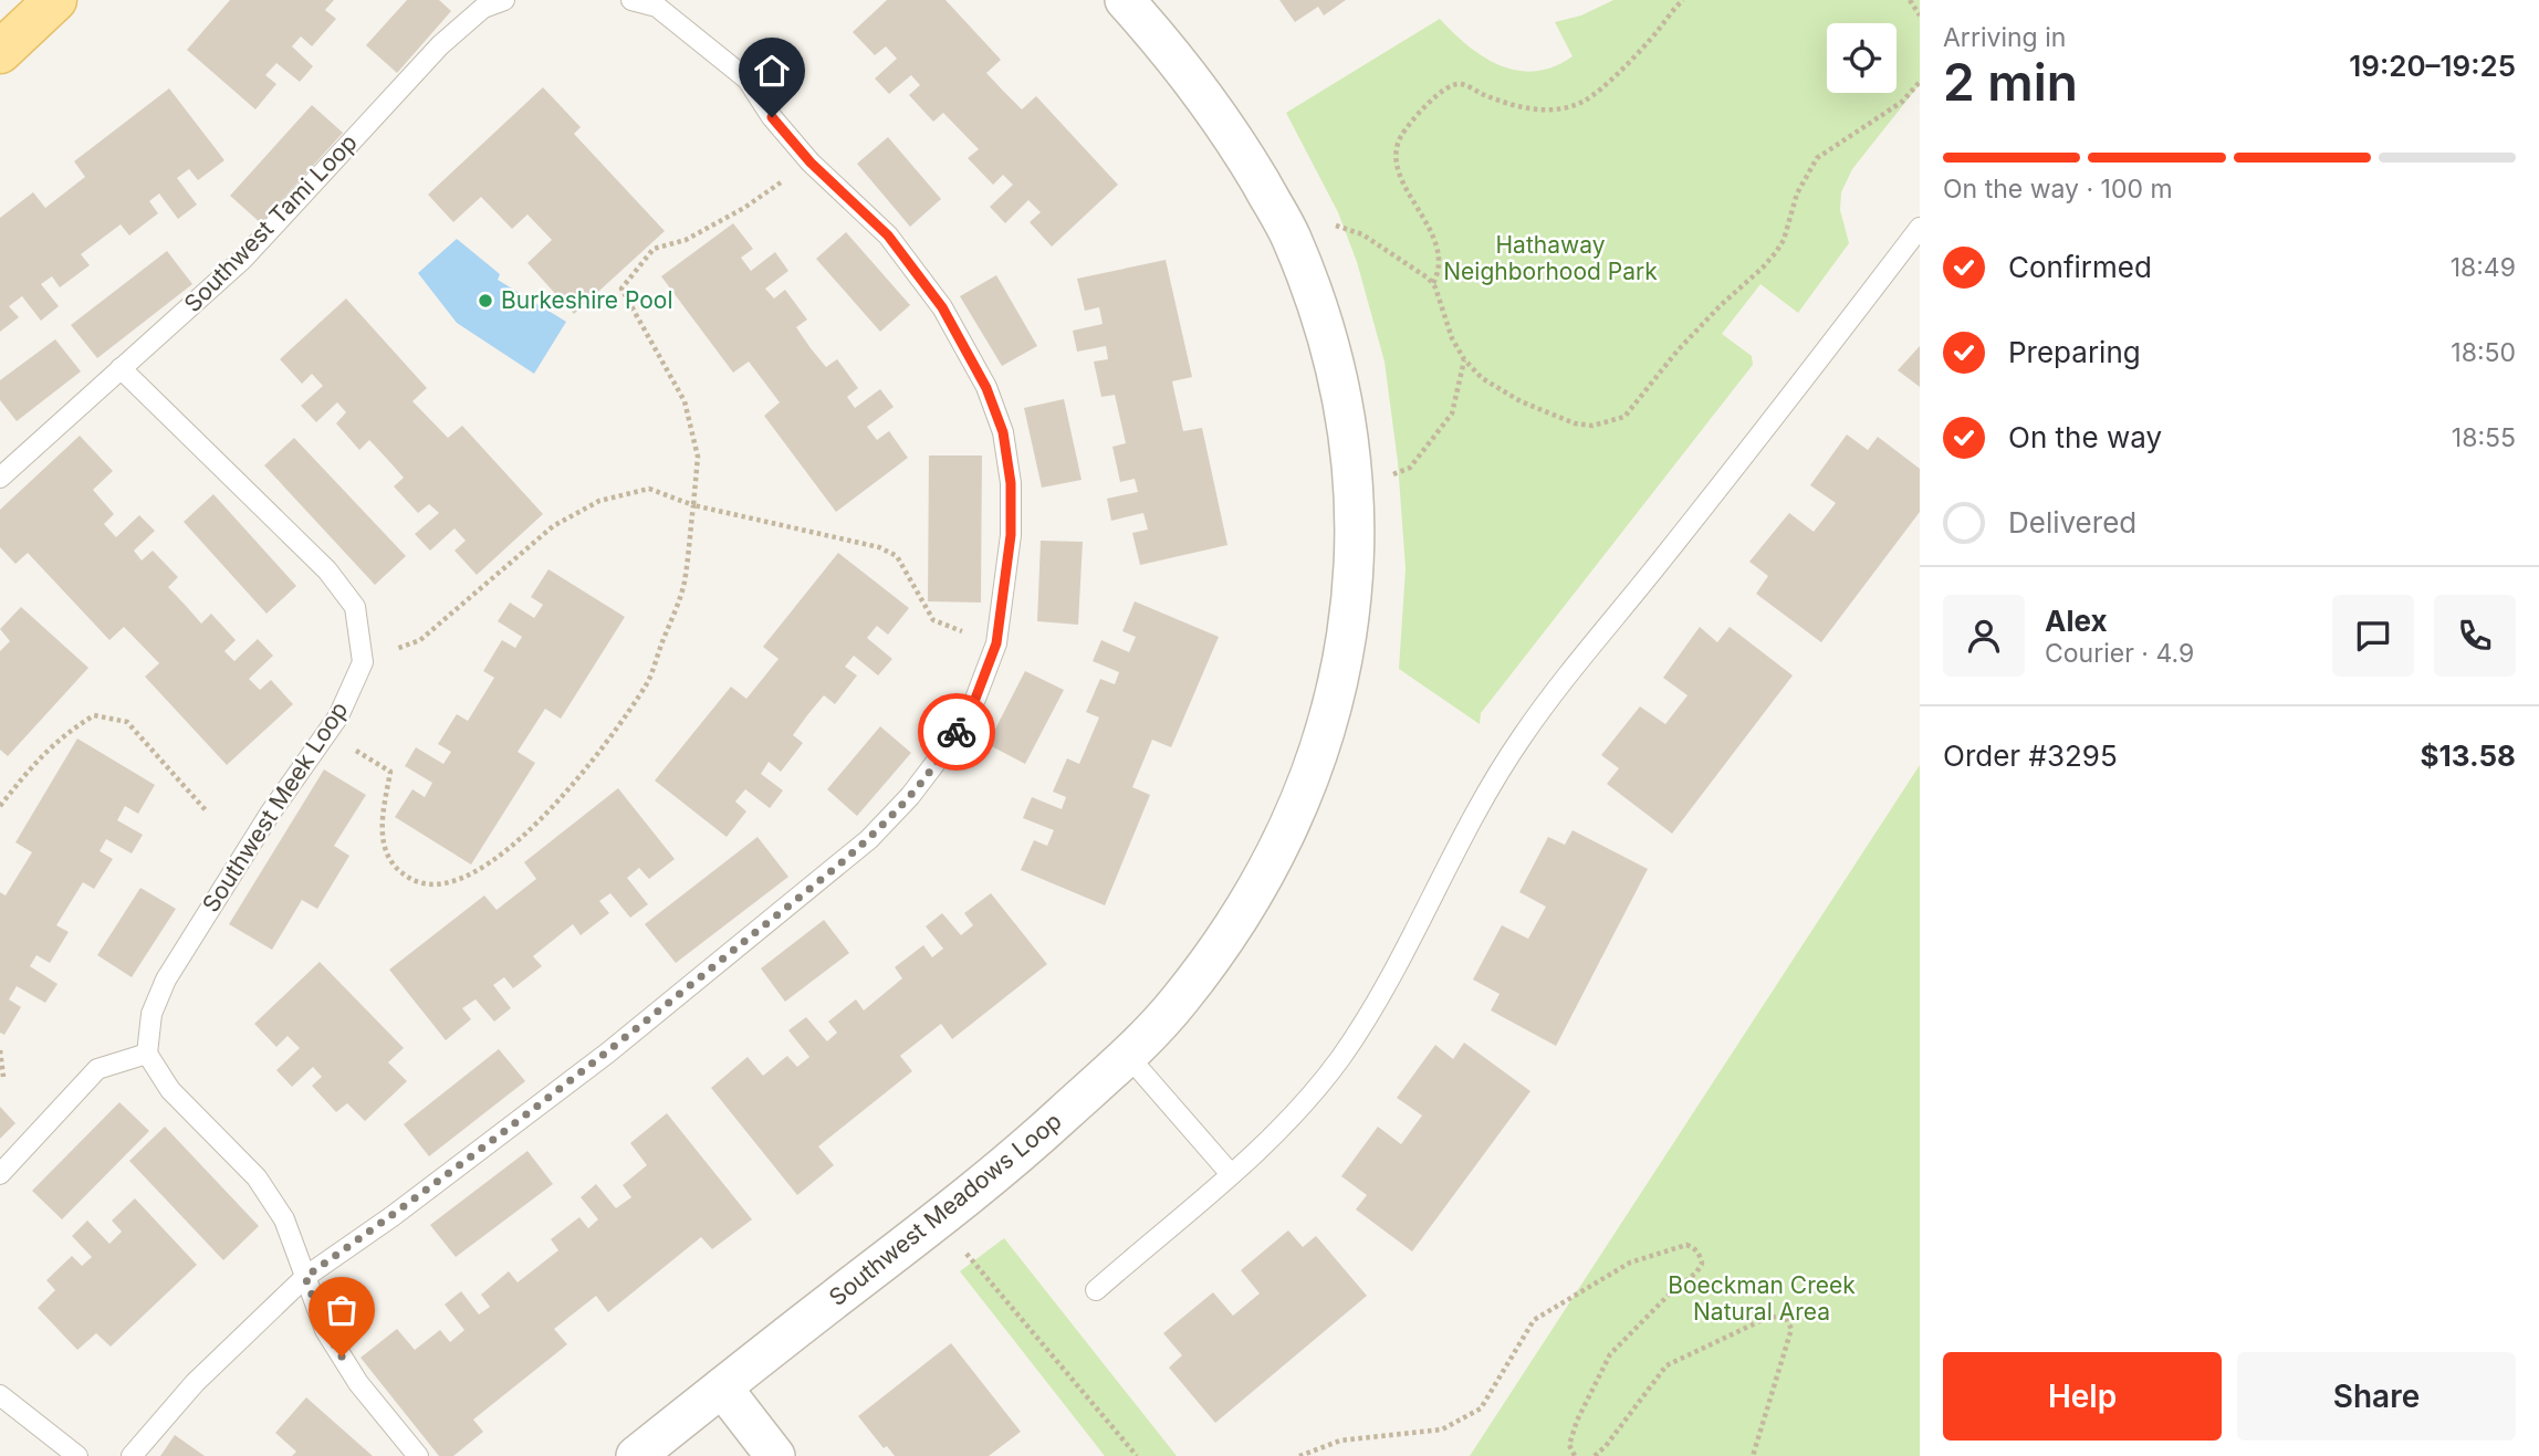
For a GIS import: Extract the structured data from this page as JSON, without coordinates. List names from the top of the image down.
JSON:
{
  "streets": {
    "street": ["Southwest Meadows Loop"],
    "lane": ["Southwest Tami Loop", "Southwest Meek Loop"]
  },
  "parks": ["Hathaway Neighborhood Park", "Boeckman Creek Natural Area"],
  "places": ["Burkeshire Pool"],
  "page": {
    "heading": ["2 min", "Arriving in", "19:20–19:25"],
    "panel": [
      "Alex",
      "Courier · 4.9",
      "Order #3295",
      "$13.58"
    ],
    "bar": "On the way · 100 m",
    "list": [
      ["Confirmed", "18:49"],
      ["Preparing", "18:50"],
      ["On the way", "18:55"],
      "Delivered"
    ],
    "buttons": ["Help", "Share"]
  }
}
